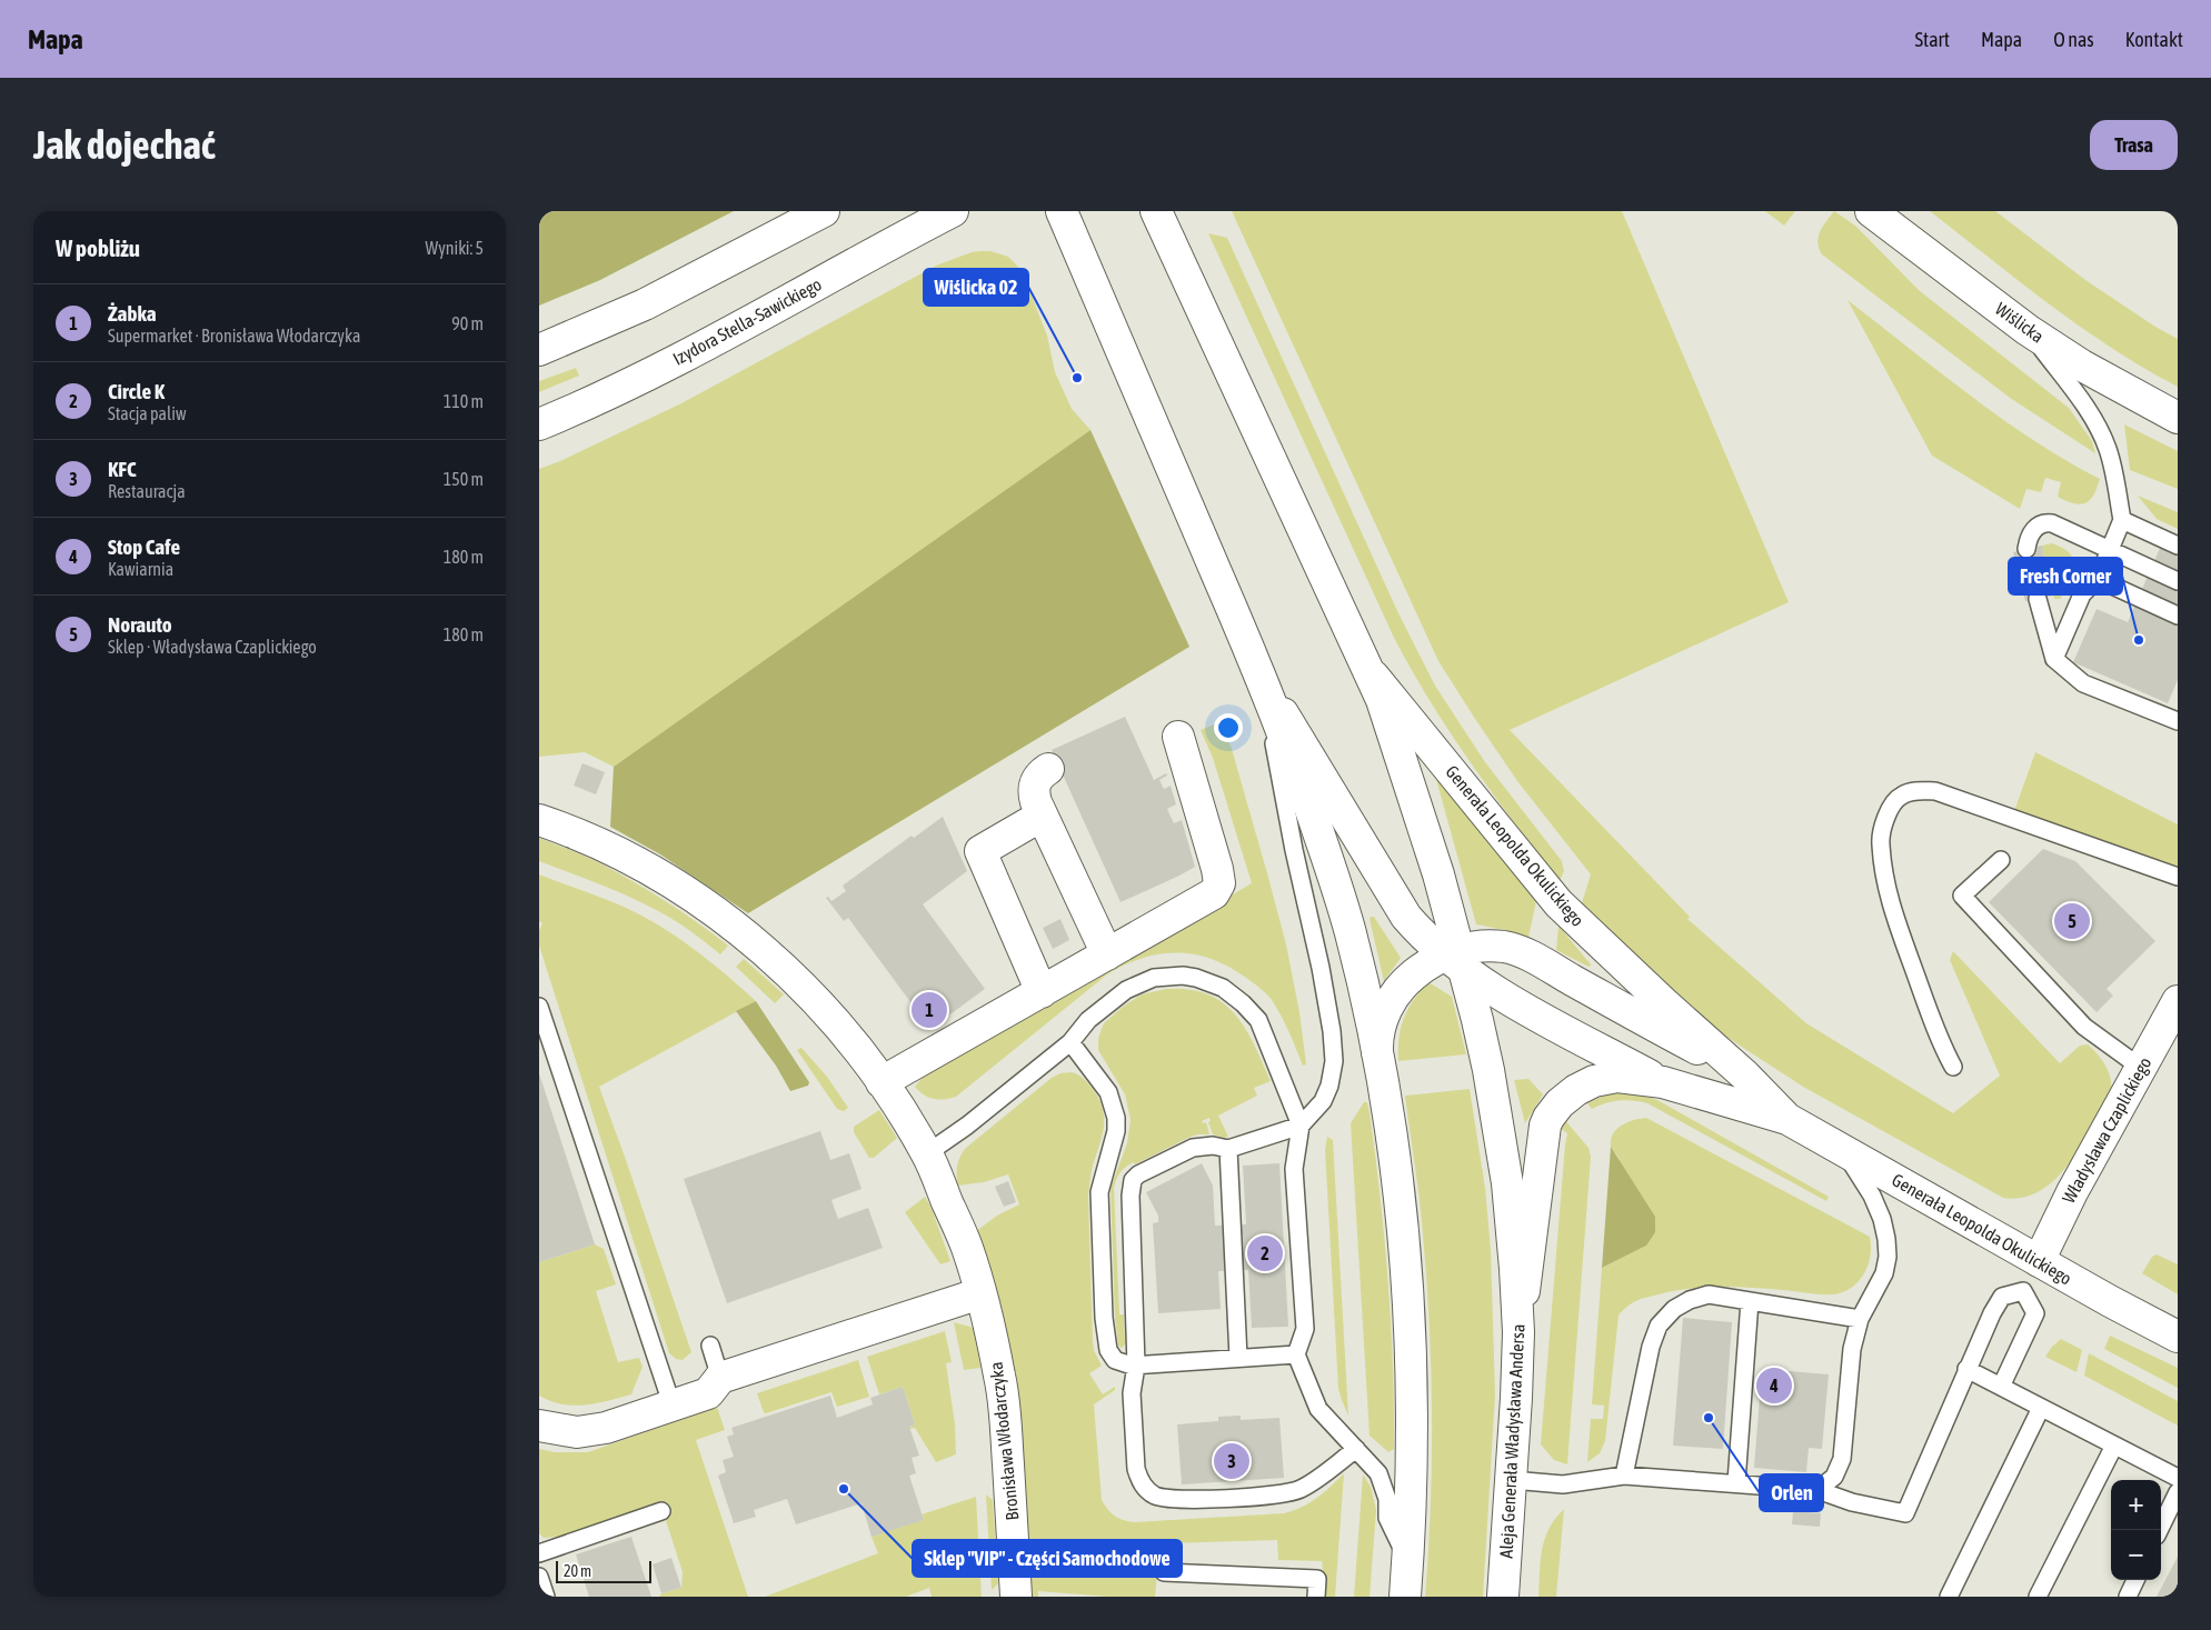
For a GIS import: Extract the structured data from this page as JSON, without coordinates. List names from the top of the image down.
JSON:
{
  "streets": {
    "main road": [
      "Izydora Stella-Sawickiego",
      "Wiślicka",
      "Generała Leopolda Okulickiego",
      "Władysława Czaplickiego",
      "Bronisława Włodarczyka",
      "Aleja Generała Władysława Andersa"
    ]
  },
  "crossings": [
    ["Generała Leopolda Okulickiego", "Władysława Czaplickiego"],
    ["Generała Leopolda Okulickiego", "Aleja Generała Władysława Andersa"]
  ],
  "places": [
    "Wiślicka 02",
    "Fresh Corner",
    "Orlen",
    "Sklep \"VIP\" - Części Samochodowe"
  ],
  "scale_bar": "20 m",
  "page": {
    "header": "Mapa",
    "nav": [
      "Start",
      "Mapa",
      "O nas",
      "Kontakt"
    ],
    "buttons": "Trasa",
    "title": "Jak dojechać",
    "heading": ["W pobliżu", "Wyniki: 5"],
    "list": [
      {
        "mark": "1",
        "name": "Żabka",
        "note": "Supermarket · Bronisława Włodarczyka",
        "value": "90 m"
      },
      {
        "mark": "2",
        "name": "Circle K",
        "note": "Stacja paliw",
        "value": "110 m"
      },
      {
        "mark": "3",
        "name": "KFC",
        "note": "Restauracja",
        "value": "150 m"
      },
      {
        "mark": "4",
        "name": "Stop Cafe",
        "note": "Kawiarnia",
        "value": "180 m"
      },
      {
        "mark": "5",
        "name": "Norauto",
        "note": "Sklep · Władysława Czaplickiego",
        "value": "180 m"
      }
    ],
    "pins": [
      "5",
      "1",
      "2",
      "4",
      "3"
    ],
    "map_buttons": ["+", "−"],
    "scale": "20 m"
  }
}
